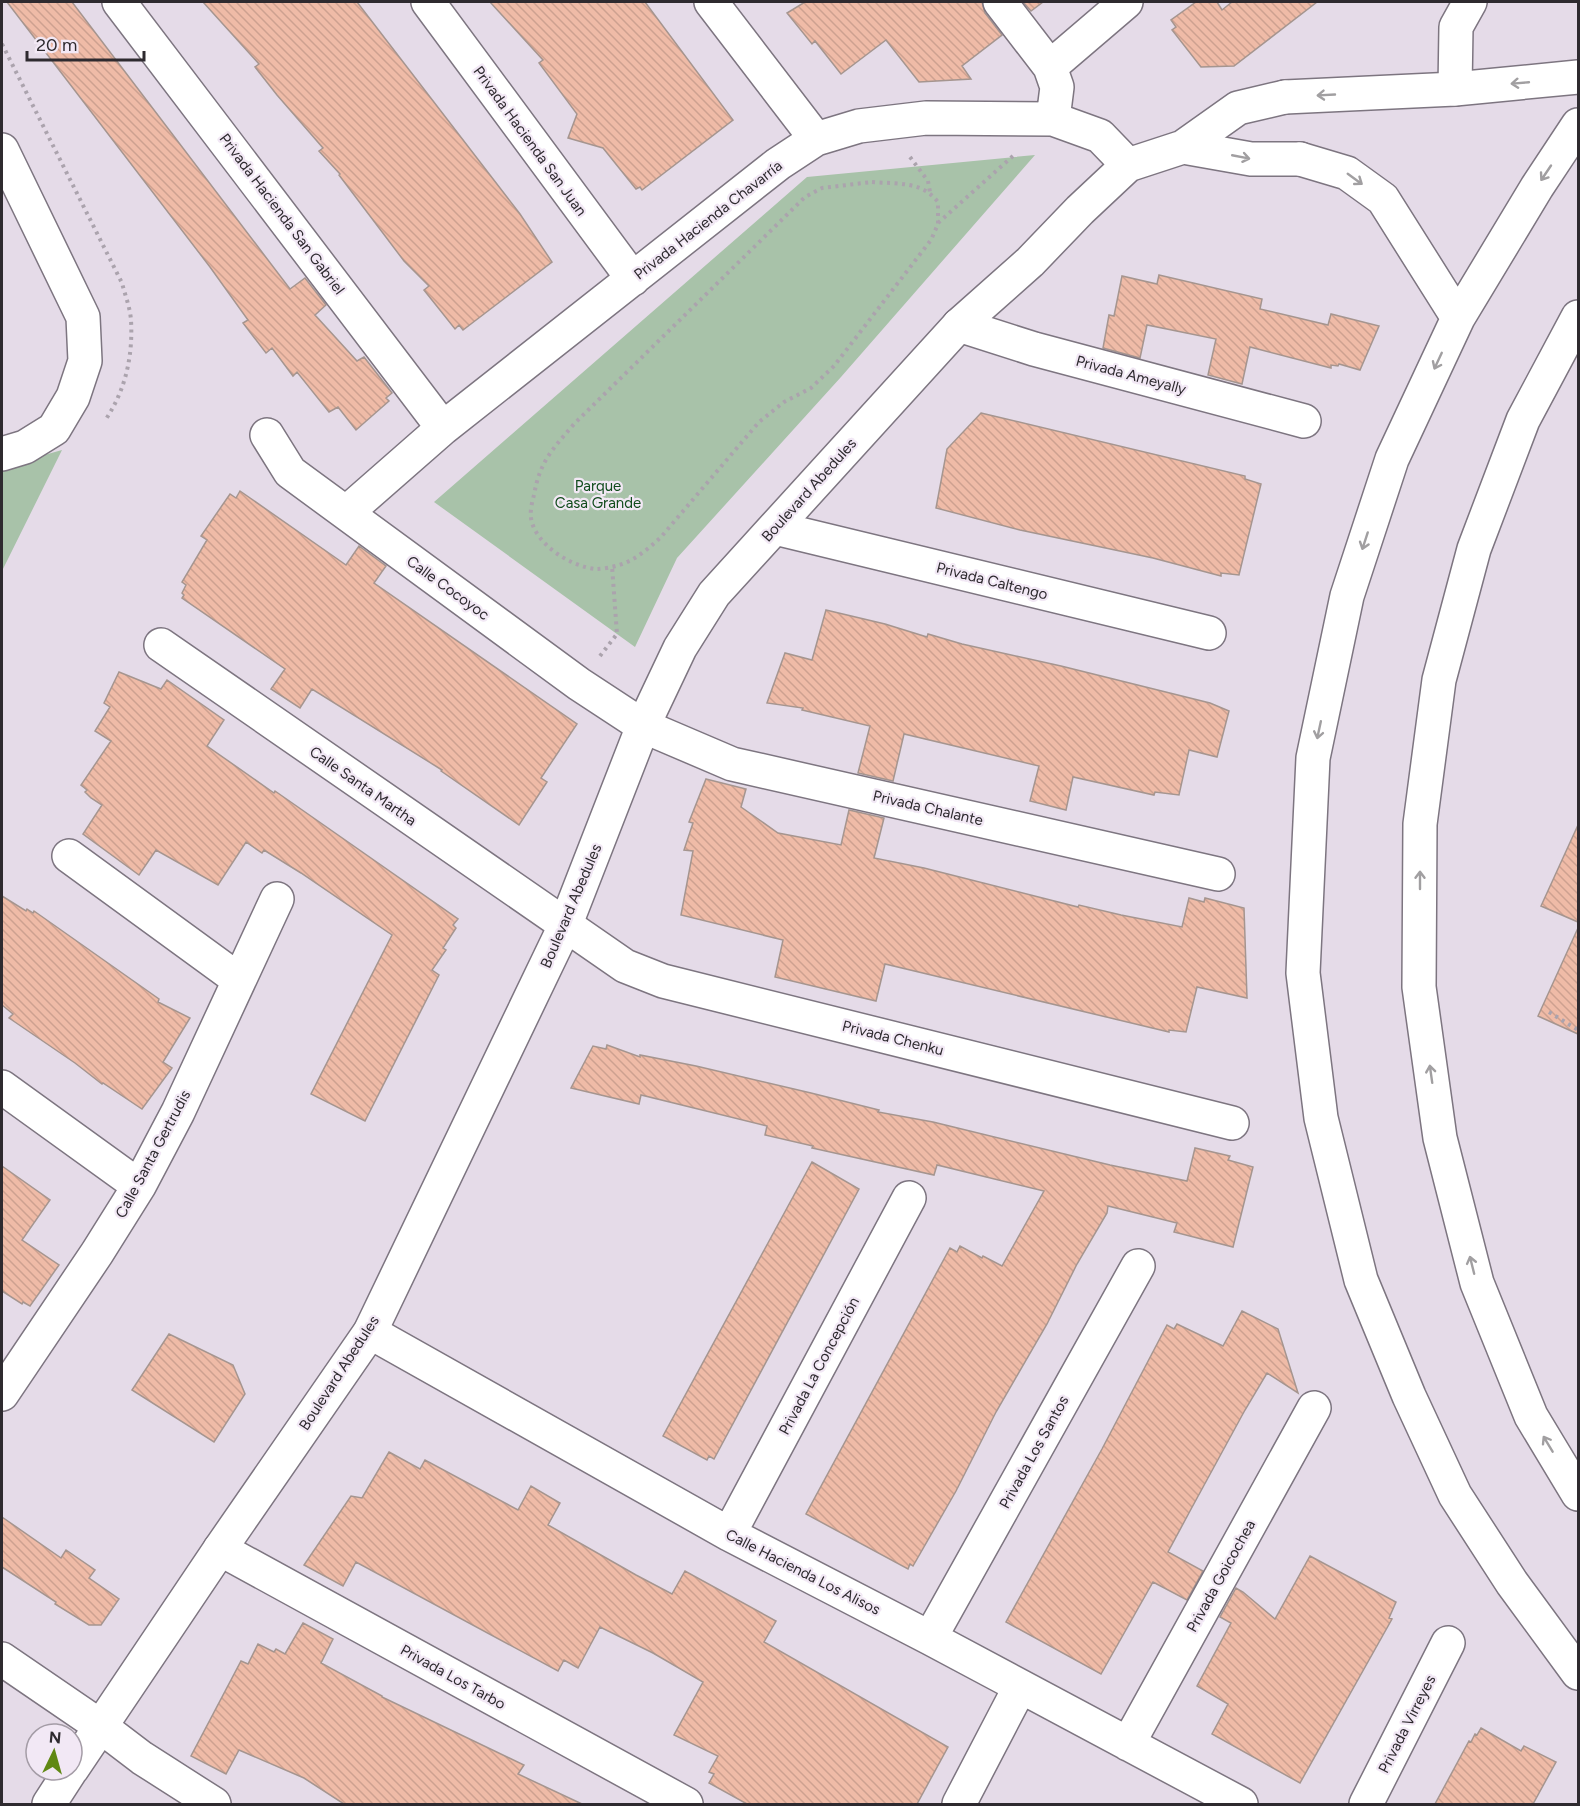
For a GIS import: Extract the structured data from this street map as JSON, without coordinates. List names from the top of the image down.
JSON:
{
  "streets": {
    "street": [
      "Privada Hacienda San Juan",
      "Privada Hacienda San Gabriel",
      "Privada Hacienda Chavarría",
      "Privada Ameyally",
      "Boulevard Abedules",
      "Privada Caltengo",
      "Calle Cocoyoc",
      "Calle Santa Martha",
      "Privada Chalante",
      "Privada Chenku",
      "Calle Santa Gertrudis",
      "Privada La Concepción",
      "Privada Los Santos",
      "Calle Hacienda Los Alisos",
      "Privada Goicochea",
      "Privada Los Tarbo",
      "Privada Virreyes"
    ]
  },
  "crossings": [
    ["Privada Hacienda San Juan", "Privada Hacienda Chavarría"],
    ["Privada Hacienda San Gabriel", "Privada Hacienda Chavarría"],
    ["Privada Hacienda Chavarría", "Boulevard Abedules"],
    ["Privada Hacienda Chavarría", "Calle Cocoyoc"],
    ["Privada Ameyally", "Boulevard Abedules"],
    ["Boulevard Abedules", "Privada Caltengo"],
    ["Boulevard Abedules", "Calle Cocoyoc"],
    ["Boulevard Abedules", "Calle Santa Martha"],
    ["Boulevard Abedules", "Privada Chalante"],
    ["Boulevard Abedules", "Privada Chenku"],
    ["Boulevard Abedules", "Calle Hacienda Los Alisos"],
    ["Boulevard Abedules", "Privada Los Tarbo"],
    ["Calle Cocoyoc", "Privada Chalante"],
    ["Calle Santa Martha", "Privada Chenku"],
    ["Privada La Concepción", "Calle Hacienda Los Alisos"],
    ["Privada Los Santos", "Calle Hacienda Los Alisos"],
    ["Calle Hacienda Los Alisos", "Privada Goicochea"]
  ],
  "parks": ["Parque Casa Grande"],
  "scale_bar": "20 m",
  "north": "top"
}
